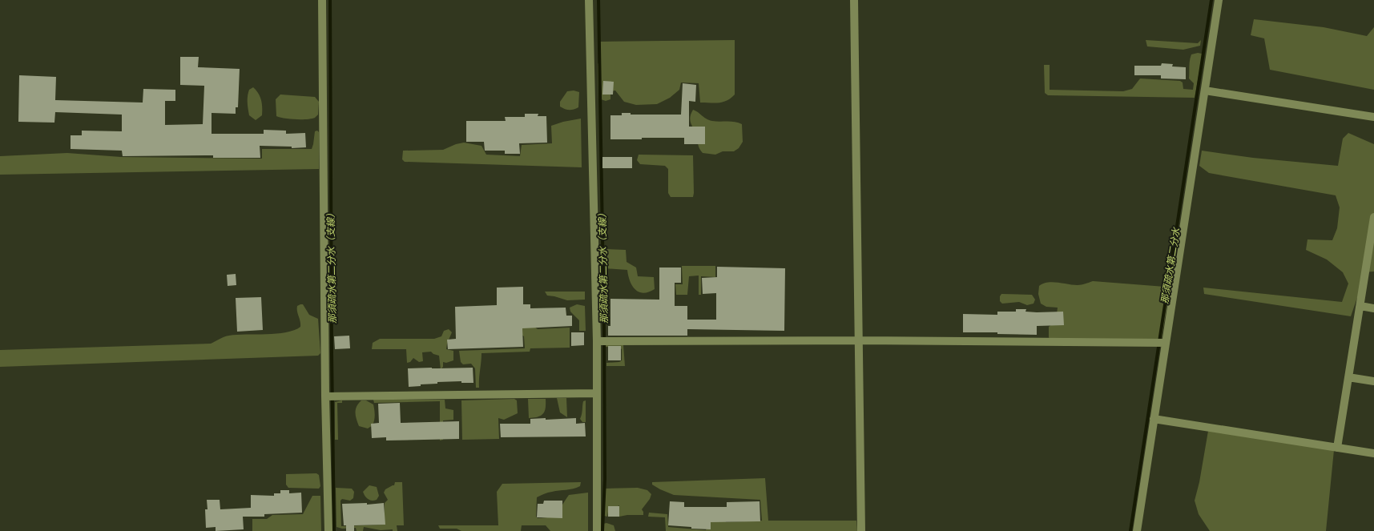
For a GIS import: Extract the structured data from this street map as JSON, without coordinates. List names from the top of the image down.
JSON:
{
  "water": ["那須疏水第二分水（支線）", "那須疏水第二分水"]
}
